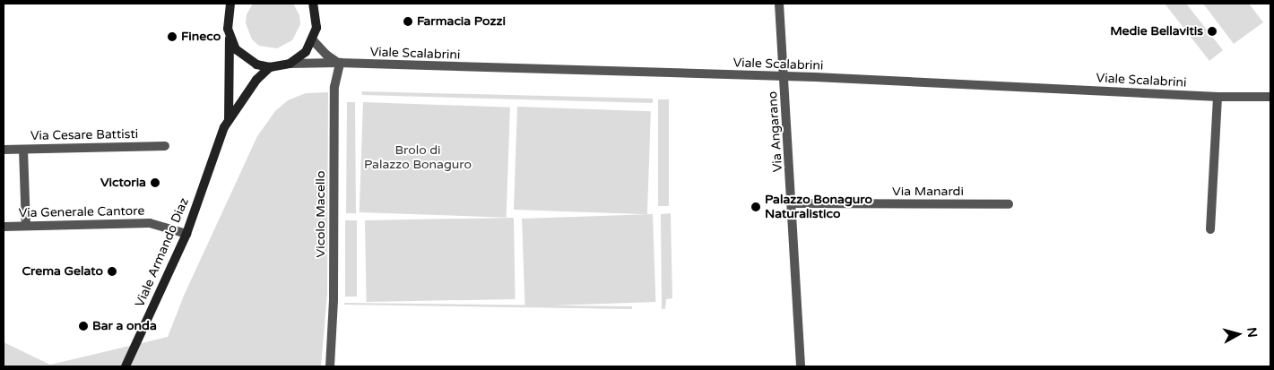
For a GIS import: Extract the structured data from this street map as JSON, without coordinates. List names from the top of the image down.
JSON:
{
  "streets": {
    "main road": ["Viale Armando Diaz"],
    "street": [
      "Viale Scalabrini",
      "Via Angarano",
      "Via Cesare Battisti",
      "Via Manardi",
      "Via Generale Cantore",
      "Vicolo Macello"
    ]
  },
  "crossings": [
    ["Viale Scalabrini", "Via Angarano"],
    ["Viale Scalabrini", "Vicolo Macello"],
    ["Viale Scalabrini", "Viale Armando Diaz"],
    ["Via Angarano", "Via Manardi"],
    ["Via Generale Cantore", "Viale Armando Diaz"]
  ],
  "parks": ["Brolo di Palazzo Bonaguro"],
  "places": [
    "Farmacia Pozzi",
    "Medie Bellavitis",
    "Fineco",
    "Victoria",
    "Palazzo Bonaguro Naturalistico",
    "Crema Gelato",
    "Bar a onda"
  ],
  "north": "right"
}
